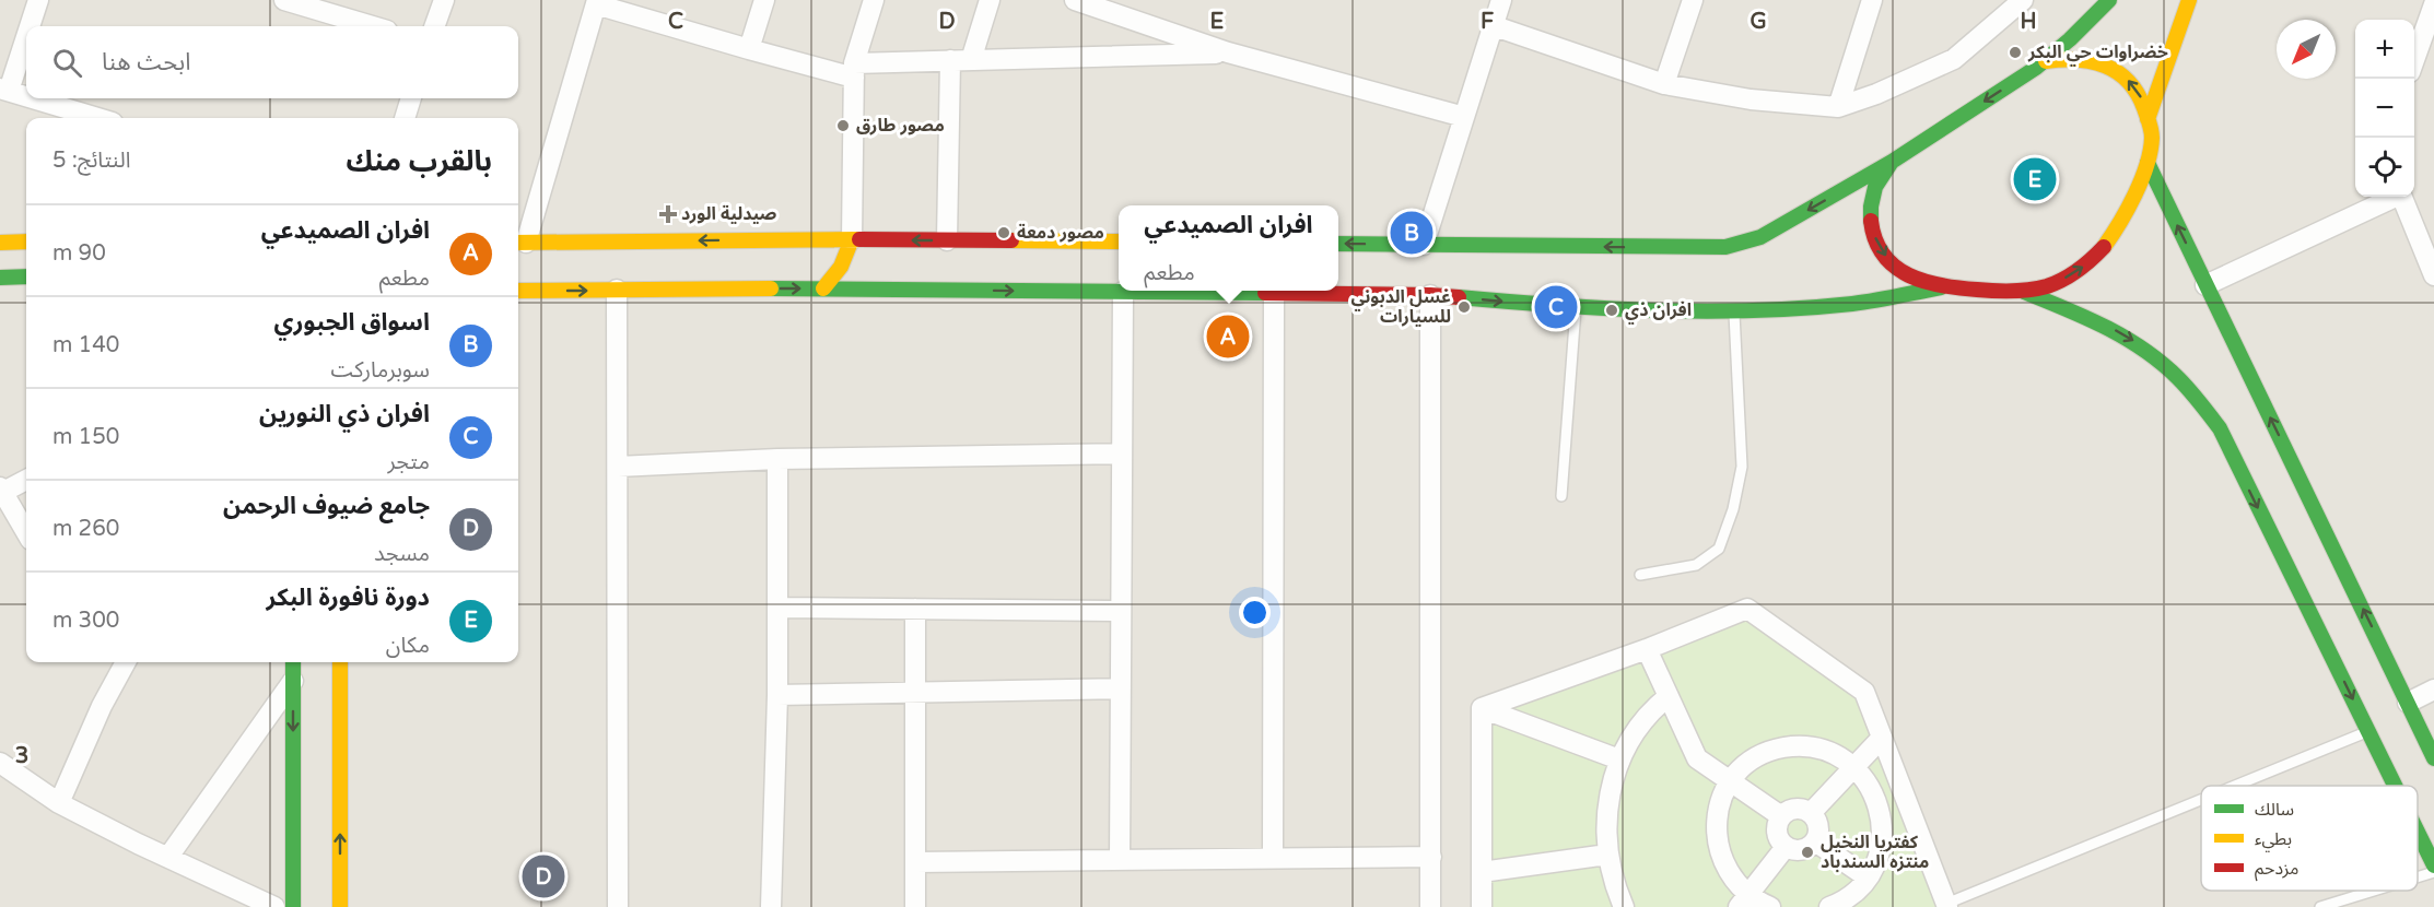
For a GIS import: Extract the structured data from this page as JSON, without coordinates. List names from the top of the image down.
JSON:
{
  "places": {
    "other": [
      "خضراوات حي البكر",
      "مصور طارق",
      "مصور دمعة",
      "غسل الدبوني للسيارات",
      "افران ذي",
      "كفتريا النخيل منتزه السندباد"
    ],
    "health": ["صيدلية الورد"]
  },
  "legend": ["سالك", "بطيء", "مزدحم"],
  "north": "bottom left",
  "page": {
    "map_buttons": ["+", "−"],
    "search": "ابحث هنا",
    "heading": ["بالقرب منك", "النتائج: 5"],
    "pins": [
      "E",
      "B",
      "C",
      "A",
      "D"
    ],
    "list": [
      {
        "mark": "A",
        "name": "افران الصميدعي",
        "note": "مطعم",
        "value": "90 m"
      },
      {
        "mark": "B",
        "name": "اسواق الجبوري",
        "note": "سوبرماركت",
        "value": "140 m"
      },
      {
        "mark": "C",
        "name": "افران ذي النورين",
        "note": "متجر",
        "value": "150 m"
      },
      {
        "mark": "D",
        "name": "جامع ضيوف الرحمن",
        "note": "مسجد",
        "value": "260 m"
      },
      {
        "mark": "E",
        "name": "دورة نافورة البكر",
        "note": "مكان",
        "value": "300 m"
      }
    ],
    "popup": ["افران الصميدعي", "مطعم"]
  },
  "grid": {
    "columns": [
      "C",
      "D",
      "E",
      "F",
      "G",
      "H"
    ],
    "rows": ["3"]
  }
}
